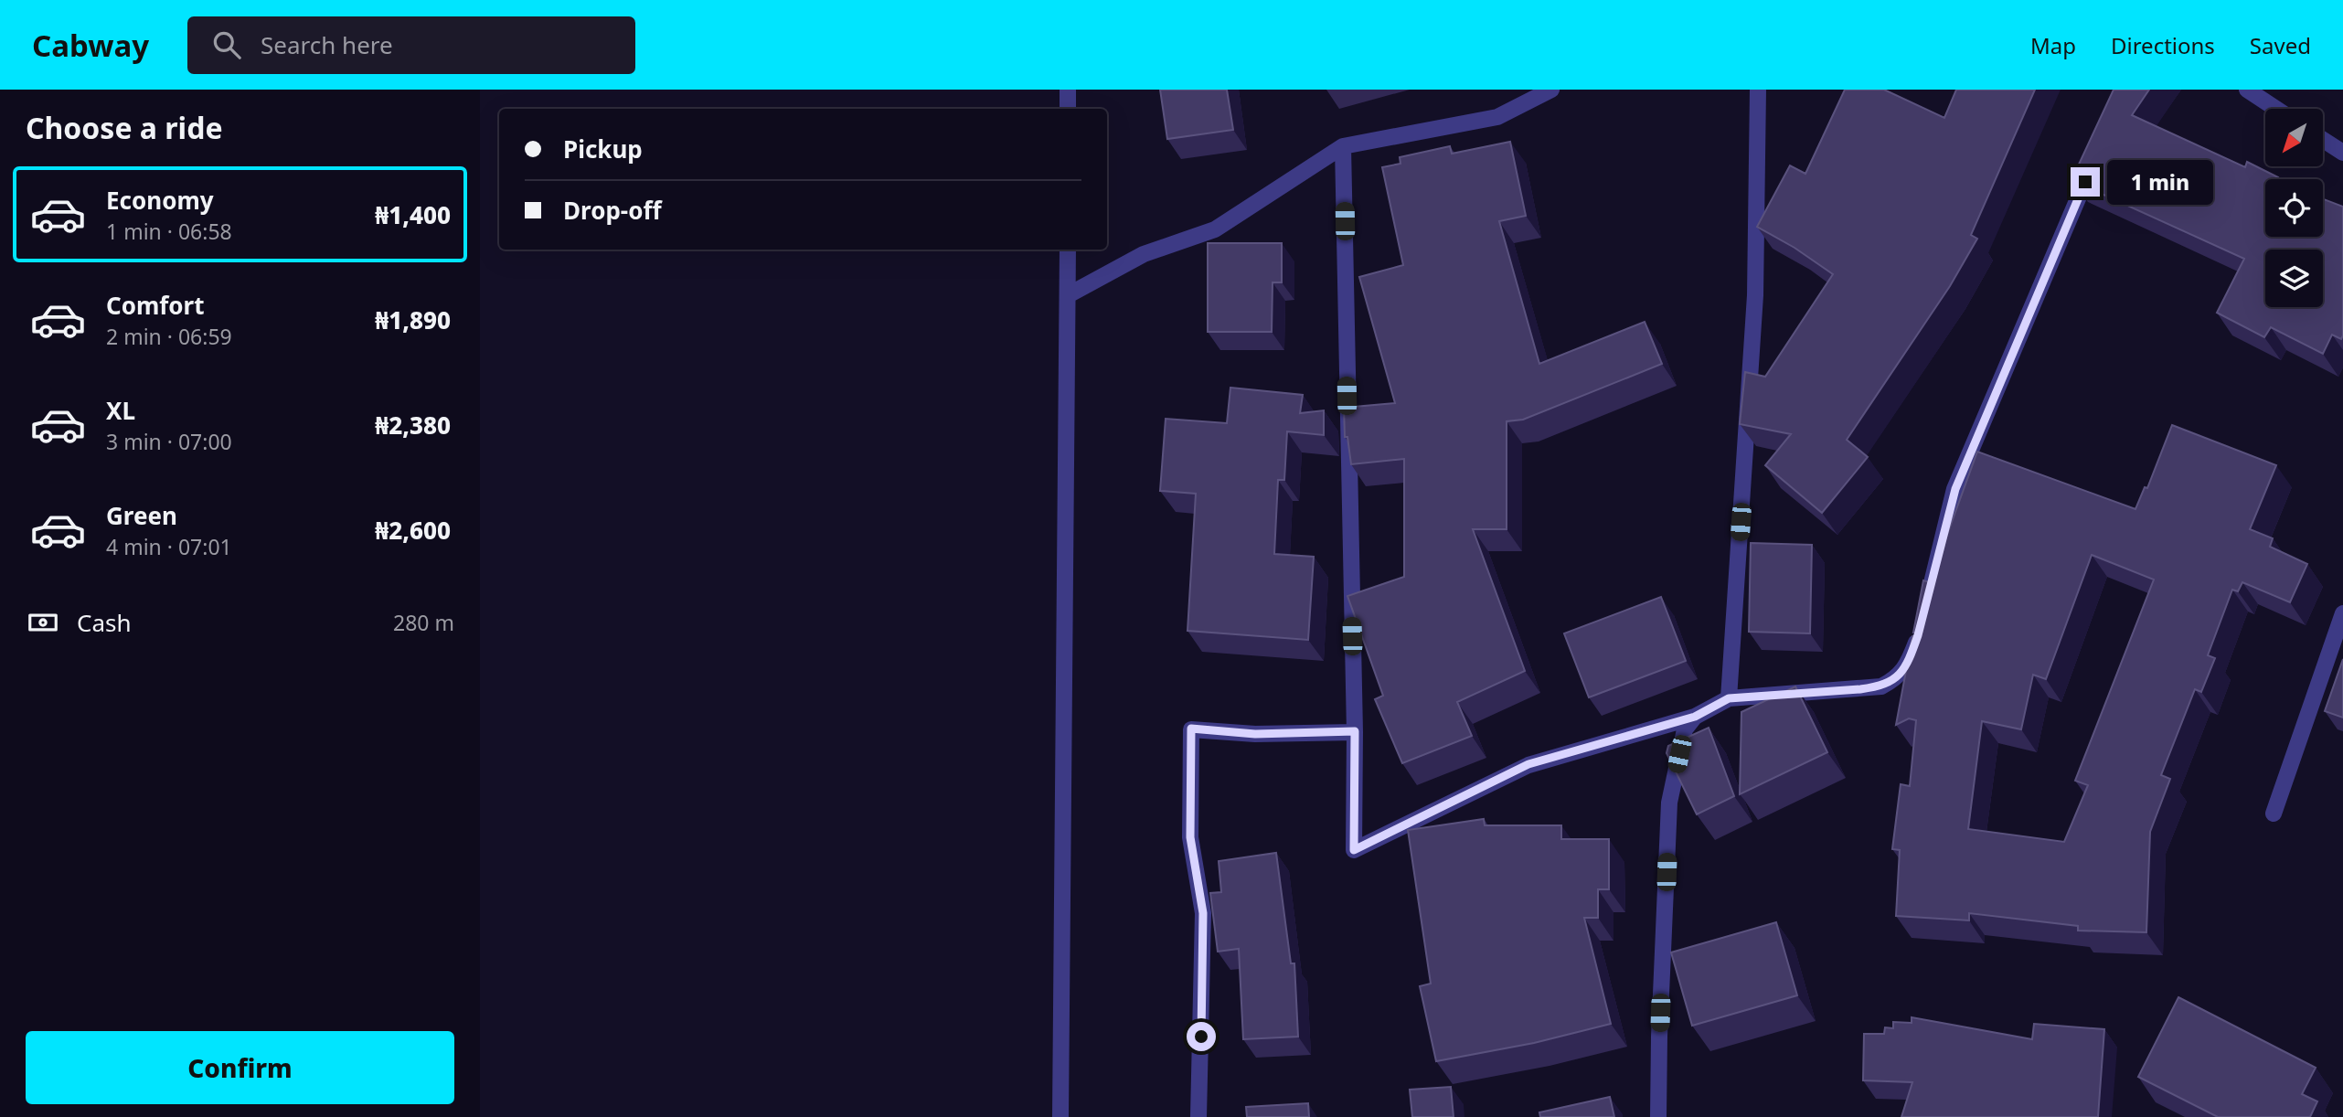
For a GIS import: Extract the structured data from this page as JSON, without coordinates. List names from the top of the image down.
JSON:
{
  "north": "bottom left",
  "page": {
    "header": "Cabway",
    "search": "Search here",
    "nav": ["Map", "Directions", "Saved"],
    "heading": "Choose a ride",
    "banner": ["Pickup", "Drop-off"],
    "bubble": "1 min",
    "list": [
      {
        "name": "Economy",
        "note": "1 min · 06:58",
        "value": "₦1,400"
      },
      {
        "name": "Comfort",
        "note": "2 min · 06:59",
        "value": "₦1,890"
      },
      {
        "name": "XL",
        "note": "3 min · 07:00",
        "value": "₦2,380"
      },
      {
        "name": "Green",
        "note": "4 min · 07:01",
        "value": "₦2,600"
      }
    ],
    "pay": ["Cash", "280 m"],
    "buttons": "Confirm"
  }
}
